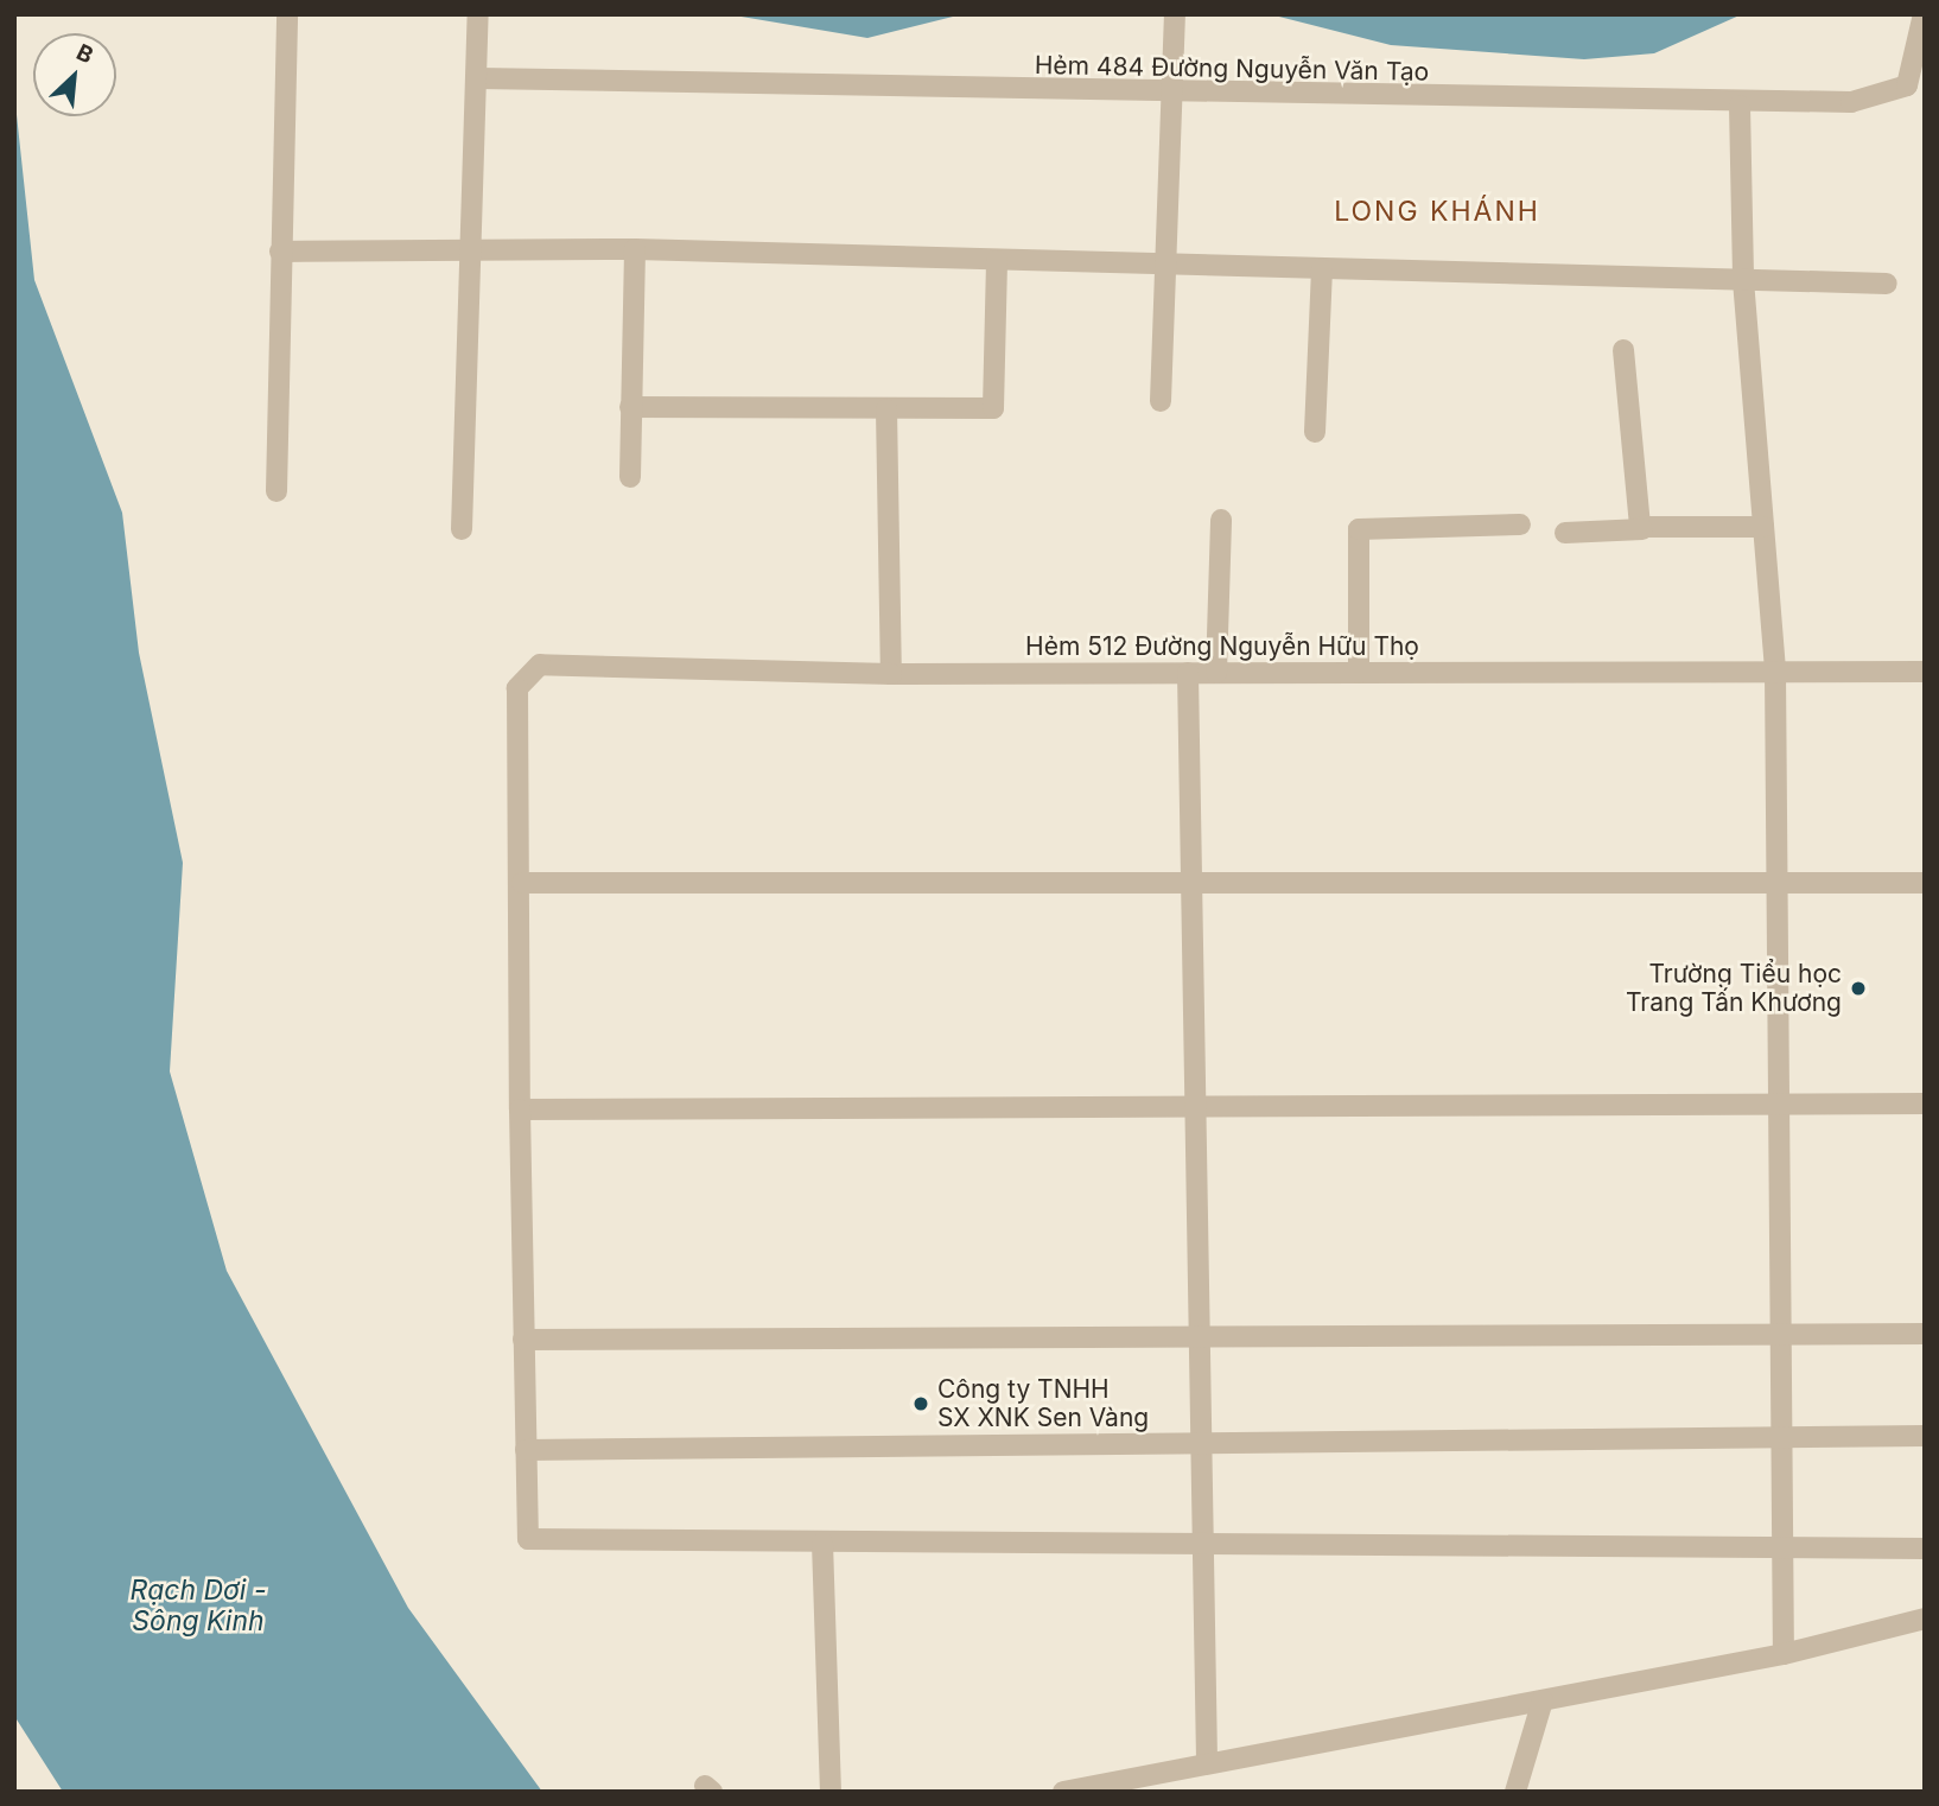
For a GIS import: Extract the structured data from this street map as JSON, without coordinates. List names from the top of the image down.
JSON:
{
  "streets": {
    "street": ["Hẻm 484 Đường Nguyễn Văn Tạo", "Hẻm 512 Đường Nguyễn Hữu Thọ"]
  },
  "districts": ["LONG KHÁNH"],
  "water": ["Rạch Dơi - Sông Kinh"],
  "places": ["Trường Tiểu học Trang Tấn Khương", "Công ty TNHH SX XNK Sen Vàng"],
  "north": "top right"
}
